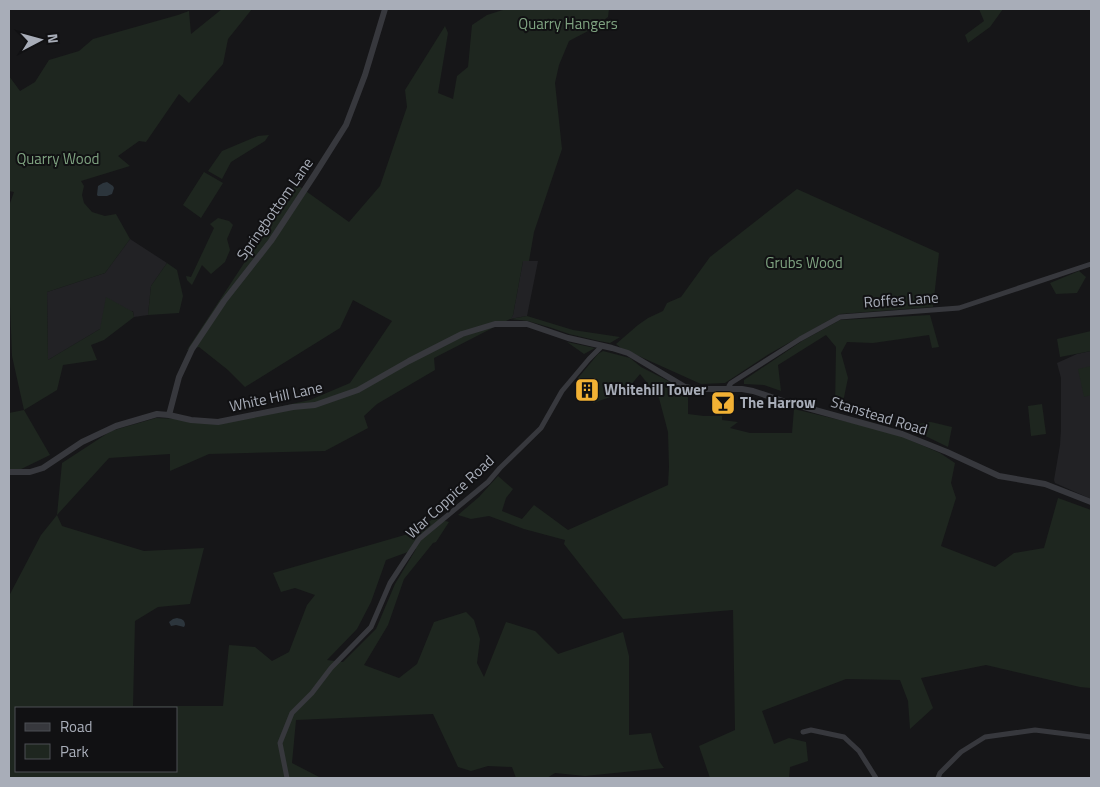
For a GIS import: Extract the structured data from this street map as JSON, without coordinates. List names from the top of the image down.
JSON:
{
  "streets": {
    "street": [
      "Springbottom Lane",
      "Roffes Lane",
      "White Hill Lane",
      "Stanstead Road",
      "War Coppice Road"
    ]
  },
  "crossings": [
    ["Springbottom Lane", "White Hill Lane"],
    ["Roffes Lane", "Stanstead Road"],
    ["White Hill Lane", "Stanstead Road"],
    ["White Hill Lane", "War Coppice Road"],
    ["Stanstead Road", "War Coppice Road"]
  ],
  "parks": ["Quarry Hangers", "Quarry Wood", "Grubs Wood"],
  "places": {
    "building": ["Whitehill Tower"],
    "bar": ["The Harrow"]
  },
  "legend": ["Road", "Park"],
  "north": "right"
}
